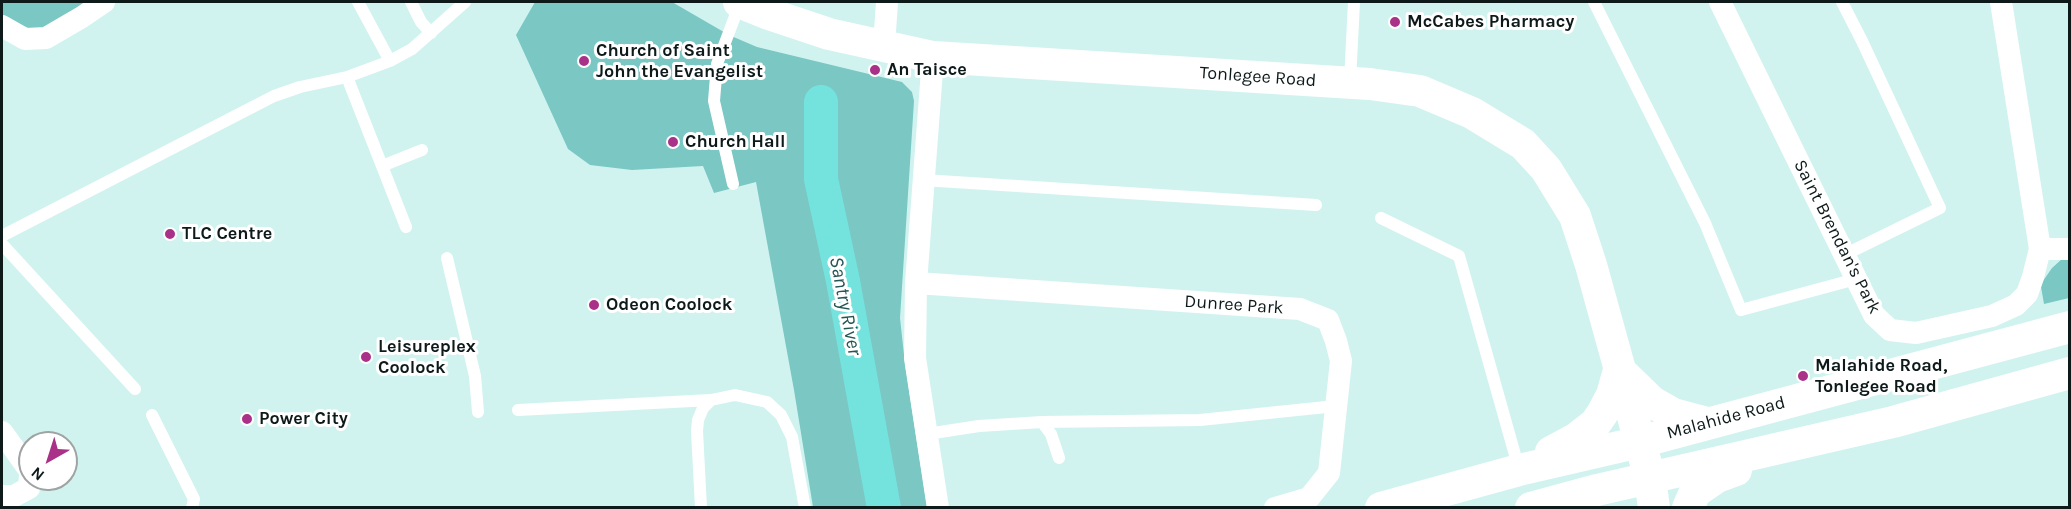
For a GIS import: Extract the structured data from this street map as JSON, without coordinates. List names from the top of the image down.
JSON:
{
  "streets": {
    "main road": ["Tonlegee Road", "Malahide Road"],
    "street": ["Saint Brendan's Park", "Dunree Park"]
  },
  "crossings": [
    ["Tonlegee Road", "Malahide Road"]
  ],
  "water": ["Santry River"],
  "places": [
    "McCabes Pharmacy",
    "Church of Saint John the Evangelist",
    "An Taisce",
    "Church Hall",
    "TLC Centre",
    "Odeon Coolock",
    "Leisureplex Coolock",
    "Malahide Road, Tonlegee Road",
    "Power City"
  ],
  "north": "bottom left"
}
